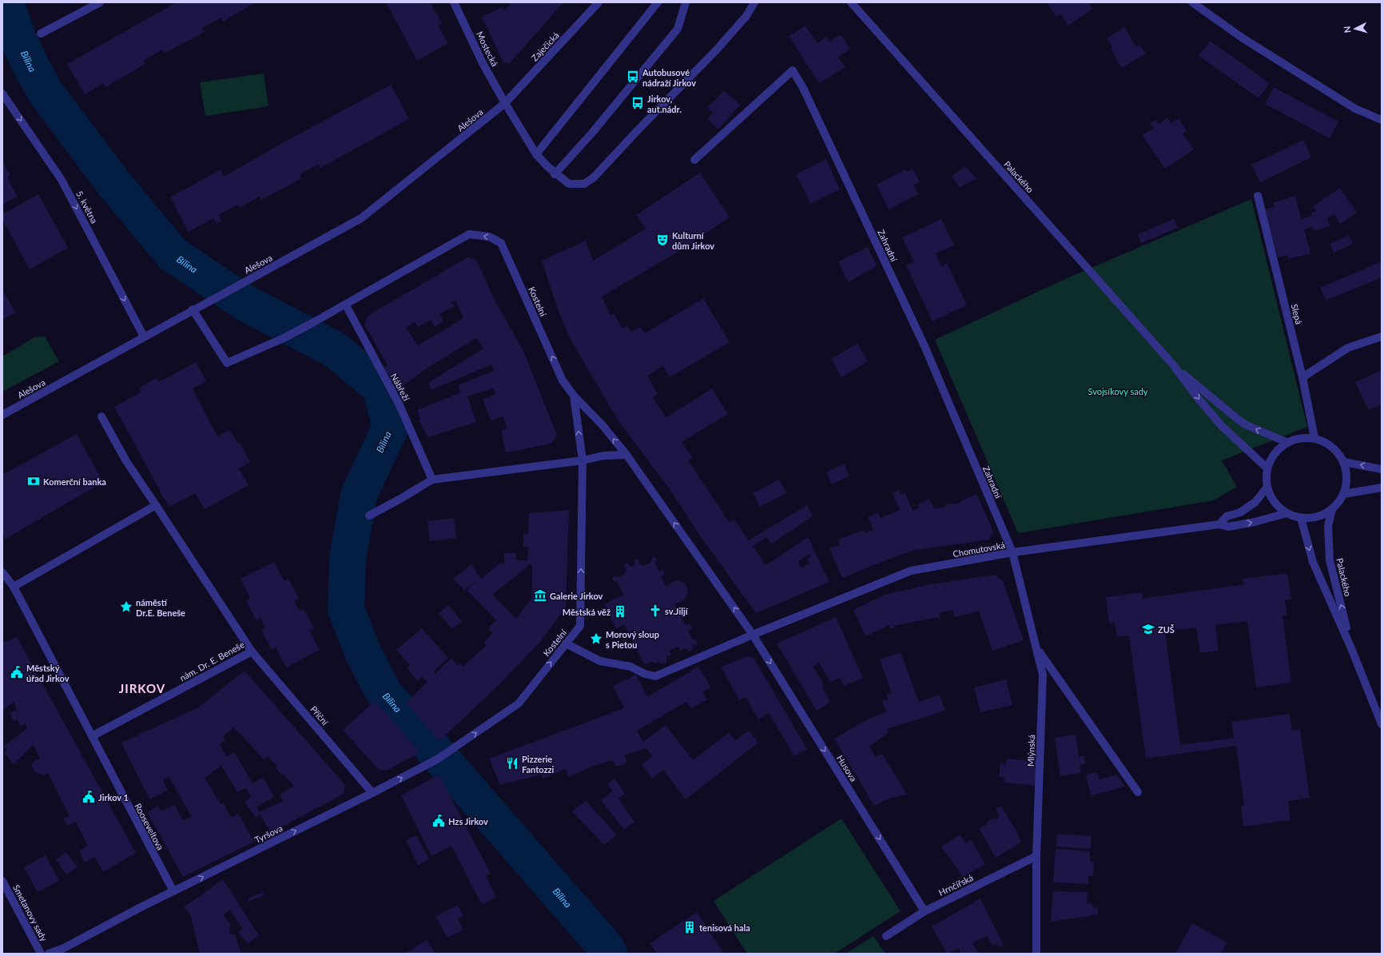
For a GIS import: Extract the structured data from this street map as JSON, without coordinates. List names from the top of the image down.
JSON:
{
  "streets": {
    "street": [
      "Zaječická",
      "Mostecká",
      "Alešova",
      "Palackého",
      "5. května",
      "Zahradní",
      "Kostelní",
      "Slepá",
      "Nábřeží",
      "Chomutovská",
      "nám. Dr. E. Beneše",
      "Příční",
      "Mlýnská",
      "Husova",
      "Rooseveltova",
      "Tyršova",
      "Hrnčířská",
      "Smetanovy sady"
    ]
  },
  "crossings": [
    ["Zaječická", "Mostecká"],
    ["Zaječická", "Alešova"],
    ["Mostecká", "Alešova"],
    ["Alešova", "5. května"],
    ["Palackého", "Slepá"],
    ["Palackého", "Chomutovská"],
    ["Zahradní", "Chomutovská"],
    ["Zahradní", "Mlýnská"],
    ["Kostelní", "Nábřeží"],
    ["Kostelní", "Chomutovská"],
    ["Kostelní", "Příční"],
    ["Kostelní", "Husova"],
    ["Kostelní", "Tyršova"],
    ["Slepá", "Chomutovská"],
    ["Chomutovská", "Mlýnská"],
    ["Chomutovská", "Husova"],
    ["nám. Dr. E. Beneše", "Příční"],
    ["nám. Dr. E. Beneše", "Rooseveltova"],
    ["Příční", "Tyršova"],
    ["Mlýnská", "Hrnčířská"],
    ["Husova", "Hrnčířská"],
    ["Rooseveltova", "Tyršova"]
  ],
  "one_way": ["5. května", "Husova", "Tyršova"],
  "districts": ["JIRKOV"],
  "water": ["Bílina"],
  "parks": ["Svojsíkovy sady"],
  "places": {
    "bus stop": ["Autobusové nádraží Jirkov", "Jirkov, aut.nádr."],
    "theatre": ["Kulturní dům Jirkov"],
    "bank": ["Komerční banka"],
    "museum": ["Galerie Jirkov"],
    "place": ["náměstí Dr.E. Beneše", "Morový sloup s Pietou"],
    "church": ["sv.Jiljí"],
    "building": ["Městská věž", "tenisová hala"],
    "school or university": ["ZUŠ"],
    "public building": ["Městský úřad Jirkov", "Jirkov 1", "Hzs Jirkov"],
    "restaurant": ["Pizzerie Fantozzi"]
  },
  "north": "left"
}
